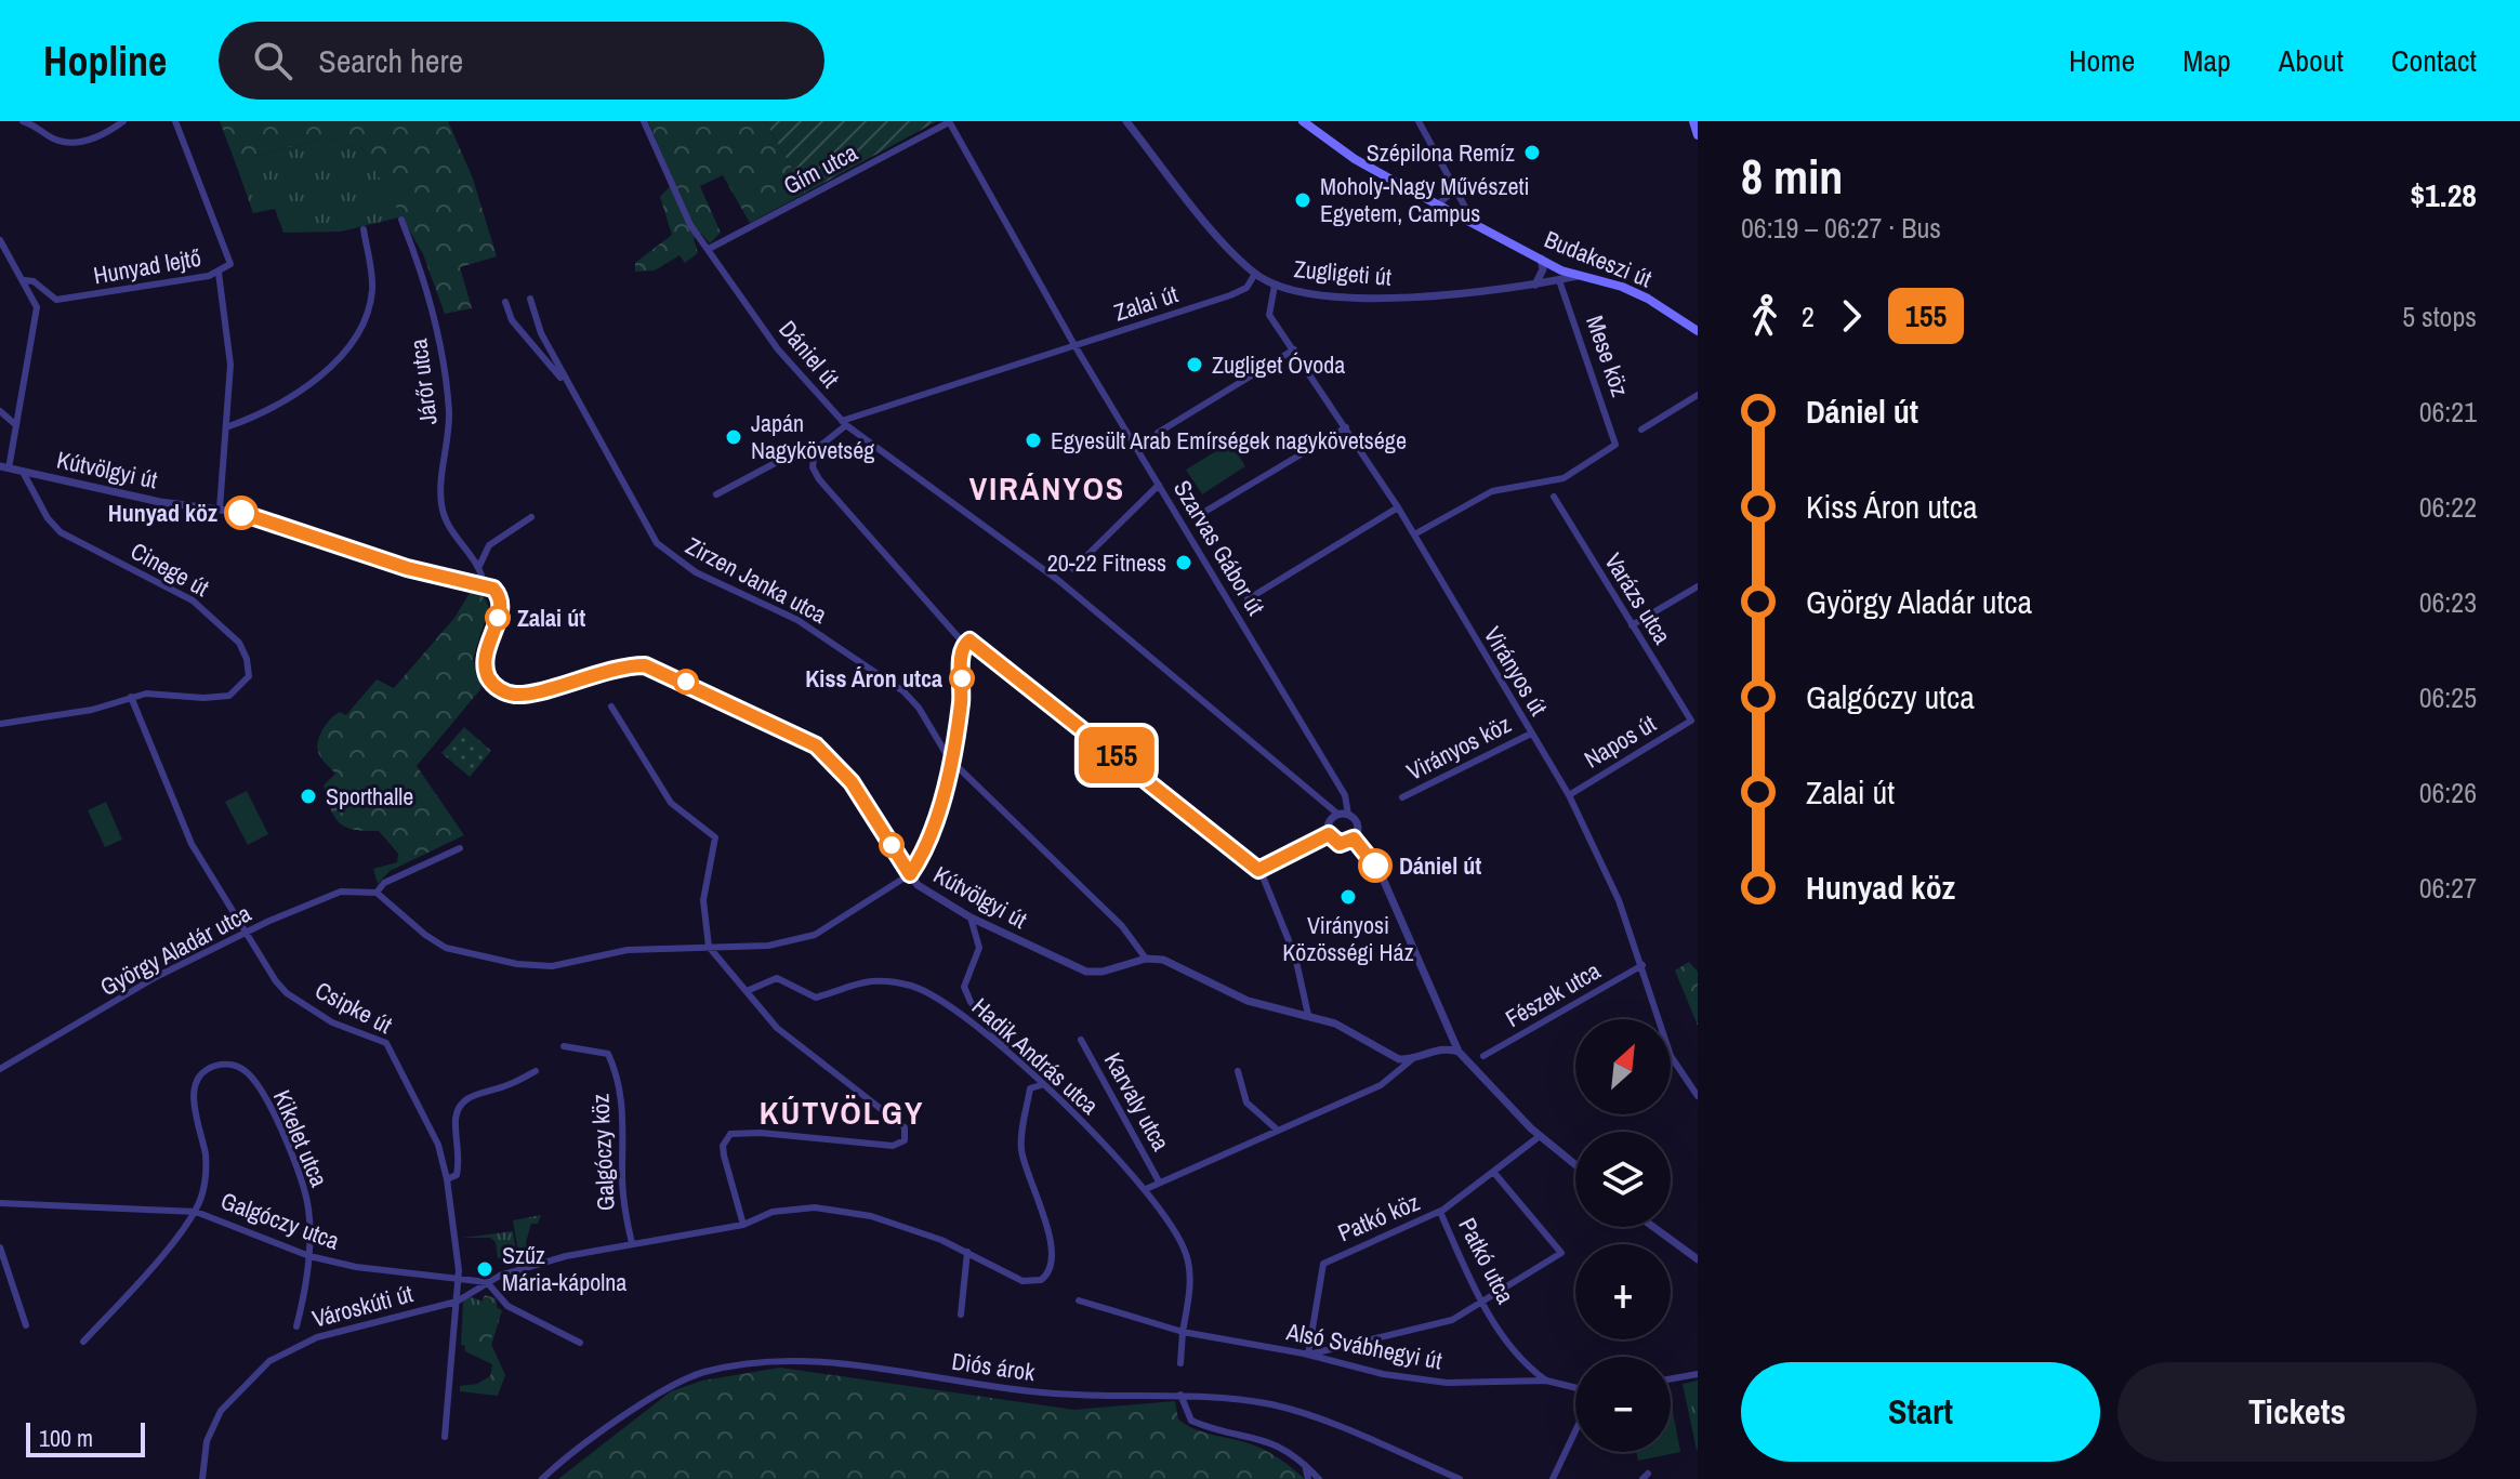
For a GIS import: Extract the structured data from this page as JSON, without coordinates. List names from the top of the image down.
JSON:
{
  "streets": {
    "main road": ["Budakeszi út"],
    "street": [
      "Gím utca",
      "Hunyad lejtő",
      "Zugligeti út",
      "Zalai út",
      "Dániel út",
      "Mese köz",
      "Járőr utca",
      "Kútvölgyi út",
      "Szarvas Gábor út",
      "Cinege út",
      "Zirzen Janka utca",
      "Varázs utca",
      "Virányos út",
      "Napos út",
      "Virányos köz",
      "György Aladár utca",
      "Fészek utca",
      "Csipke út",
      "Hadik András utca",
      "Karvaly utca",
      "Kikelet utca",
      "Galgóczy köz",
      "Patkó köz",
      "Galgóczy utca",
      "Patkó utca",
      "Városkúti út",
      "Alsó Svábhegyi út",
      "Diós árok"
    ]
  },
  "crossings": [
    ["Gím utca", "Dániel út"],
    ["Gím utca", "Szarvas Gábor út"],
    ["Budakeszi út", "Zugligeti út"],
    ["Zugligeti út", "Zalai út"],
    ["Zugligeti út", "Mese köz"],
    ["Zugligeti út", "Virányos út"],
    ["Zalai út", "Dániel út"],
    ["Zalai út", "Szarvas Gábor út"],
    ["Dániel út", "Szarvas Gábor út"],
    ["Járőr utca", "Kútvölgyi út"],
    ["Kútvölgyi út", "Cinege út"],
    ["Kútvölgyi út", "Zirzen Janka utca"],
    ["Cinege út", "Csipke út"],
    ["Varázs utca", "Napos út"],
    ["Virányos út", "Napos út"],
    ["Virányos út", "Virányos köz"],
    ["Virányos út", "Fészek utca"],
    ["György Aladár utca", "Csipke út"],
    ["Csipke út", "Galgóczy utca"],
    ["Csipke út", "Városkúti út"],
    ["Hadik András utca", "Alsó Svábhegyi út"],
    ["Kikelet utca", "Galgóczy utca"],
    ["Patkó köz", "Patkó utca"],
    ["Patkó köz", "Alsó Svábhegyi út"],
    ["Galgóczy utca", "Városkúti út"],
    ["Patkó utca", "Alsó Svábhegyi út"]
  ],
  "districts": ["VIRÁNYOS", "KÚTVÖLGY"],
  "places": [
    "Szépilona Remíz",
    "Moholy-Nagy Művészeti Egyetem, Campus",
    "Zugliget Óvoda",
    "Japán Nagykövetség",
    "Egyesült Arab Emírségek nagykövetsége",
    "Hunyad köz",
    "20-22 Fitness",
    "Zalai út",
    "Kiss Áron utca",
    "Sporthalle",
    "Dániel út",
    "Virányosi Közösségi Ház",
    "Szűz Mária-kápolna"
  ],
  "lines": ["bus line 155"],
  "scale_bar": "100 m",
  "north": "top right",
  "page": {
    "header": "Hopline",
    "search": "Search here",
    "nav": [
      "Home",
      "Map",
      "About",
      "Contact"
    ],
    "on_map": "155",
    "heading": ["8 min", "06:19 – 06:27 · Bus", "$1.28"],
    "legs": ["2", "155", "5 stops"],
    "list": [
      {
        "name": "Dániel út",
        "value": "06:21"
      },
      {
        "name": "Kiss Áron utca",
        "value": "06:22"
      },
      {
        "name": "György Aladár utca",
        "value": "06:23"
      },
      {
        "name": "Galgóczy utca",
        "value": "06:25"
      },
      {
        "name": "Zalai út",
        "value": "06:26"
      },
      {
        "name": "Hunyad köz",
        "value": "06:27"
      }
    ],
    "map_buttons": ["+", "−"],
    "buttons": ["Start", "Tickets"],
    "scale": "100 m"
  }
}
